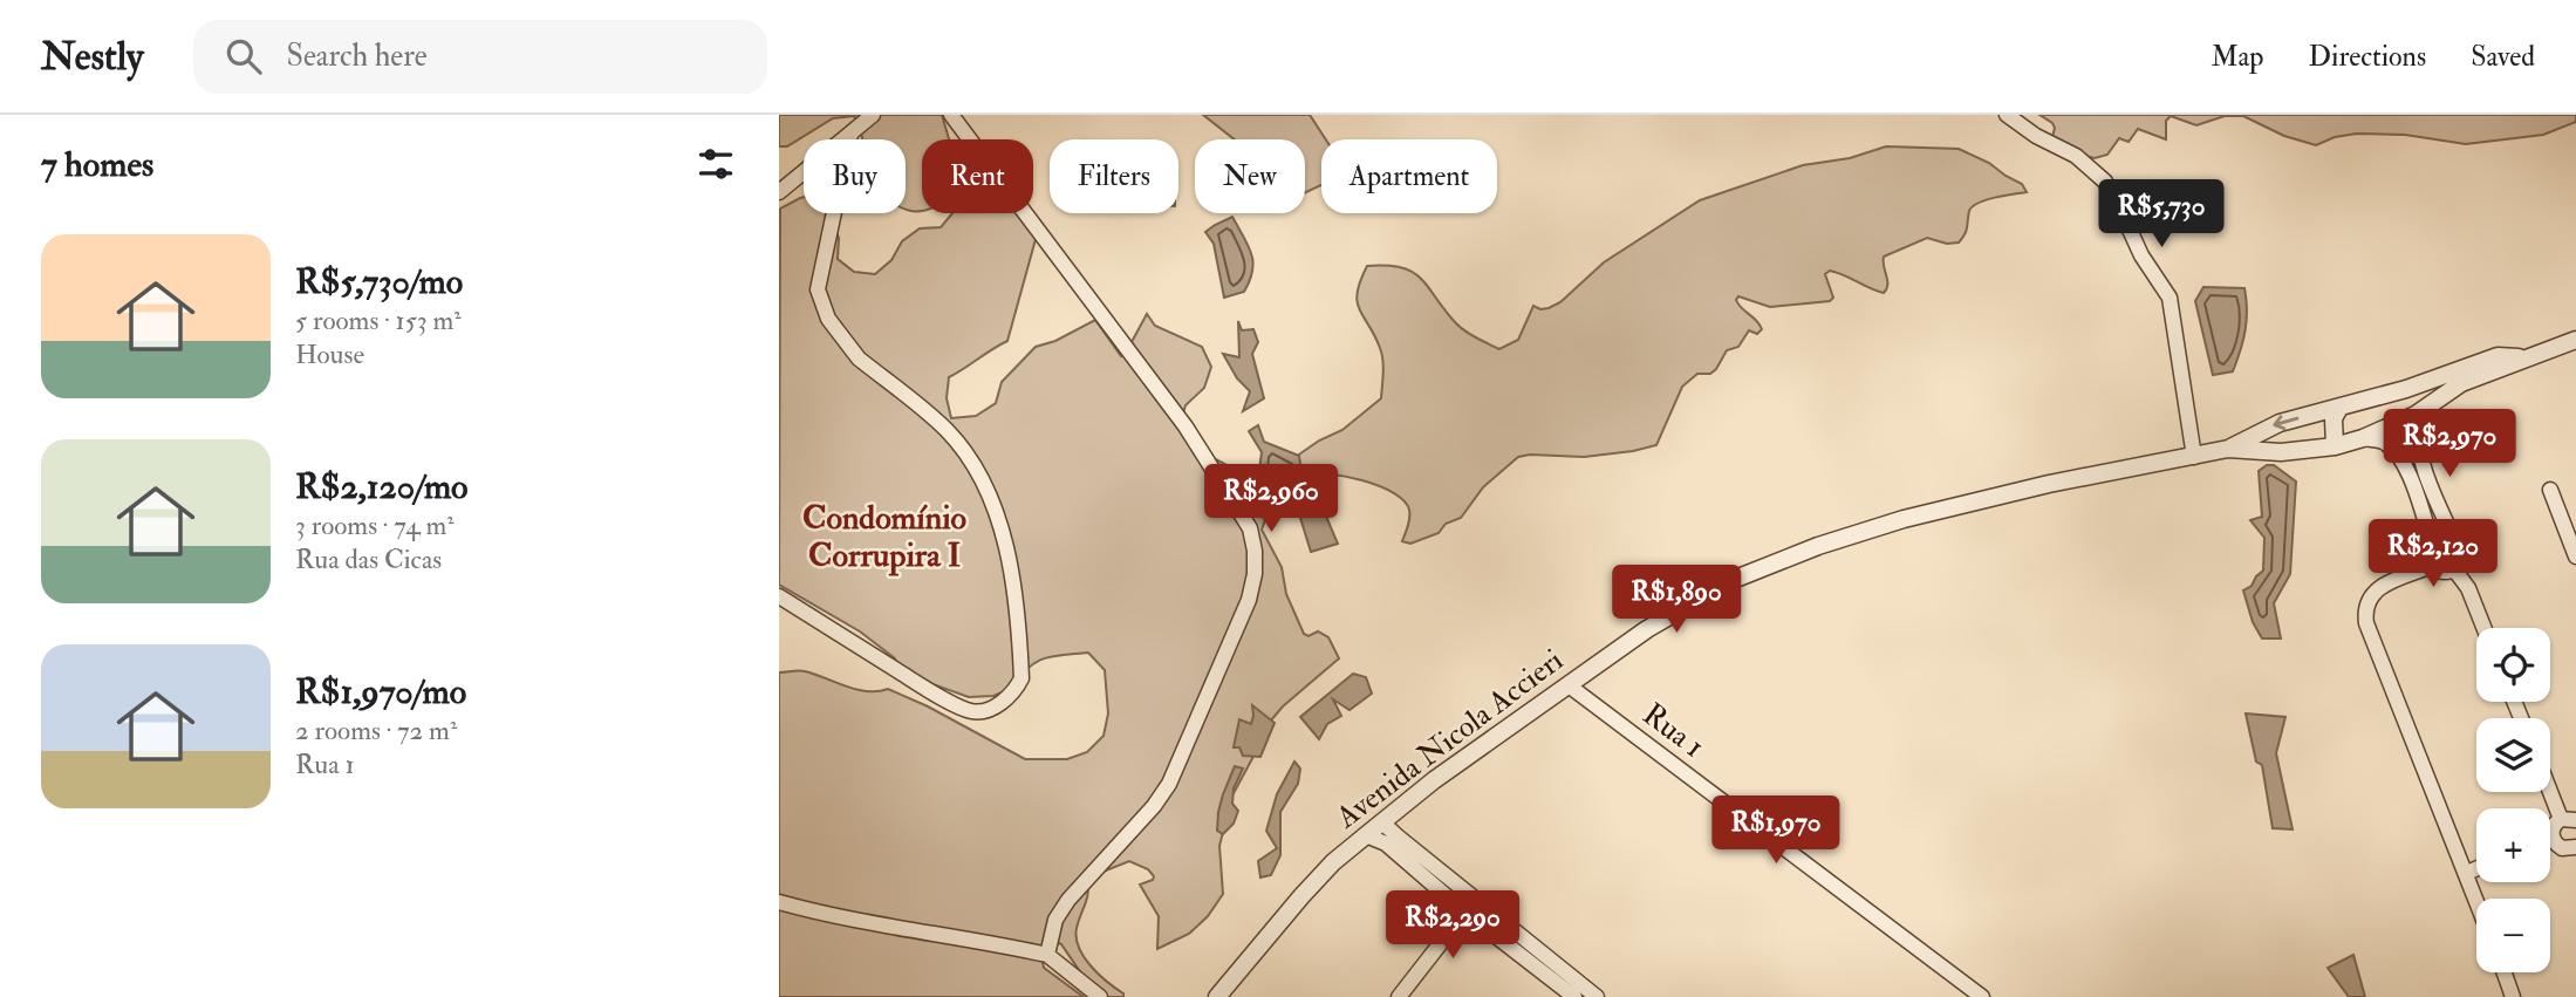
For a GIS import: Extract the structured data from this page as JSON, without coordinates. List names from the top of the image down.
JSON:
{
  "streets": {
    "street": ["Rua 1", "Avenida Nicola Accieri"]
  },
  "crossings": [
    ["Rua 1", "Avenida Nicola Accieri"]
  ],
  "districts": ["Condomínio Corrupira I"],
  "page": {
    "header": "Nestly",
    "search": "Search here",
    "nav": ["Map", "Directions", "Saved"],
    "heading": "7 homes",
    "chip": [
      "Buy",
      "Rent",
      "Filters",
      "New",
      "Apartment"
    ],
    "price": [
      "R$5,730",
      "R$2,970",
      "R$2,960",
      "R$2,120",
      "R$1,890",
      "R$1,970",
      "R$2,290"
    ],
    "list": [
      {
        "name": "R$5,730/mo",
        "note": "5 rooms · 153 m² · House"
      },
      {
        "name": "R$2,120/mo",
        "note": "3 rooms · 74 m² · Rua das Cicas"
      },
      {
        "name": "R$1,970/mo",
        "note": "2 rooms · 72 m² · Rua 1"
      }
    ],
    "map_buttons": ["+", "−"]
  }
}
